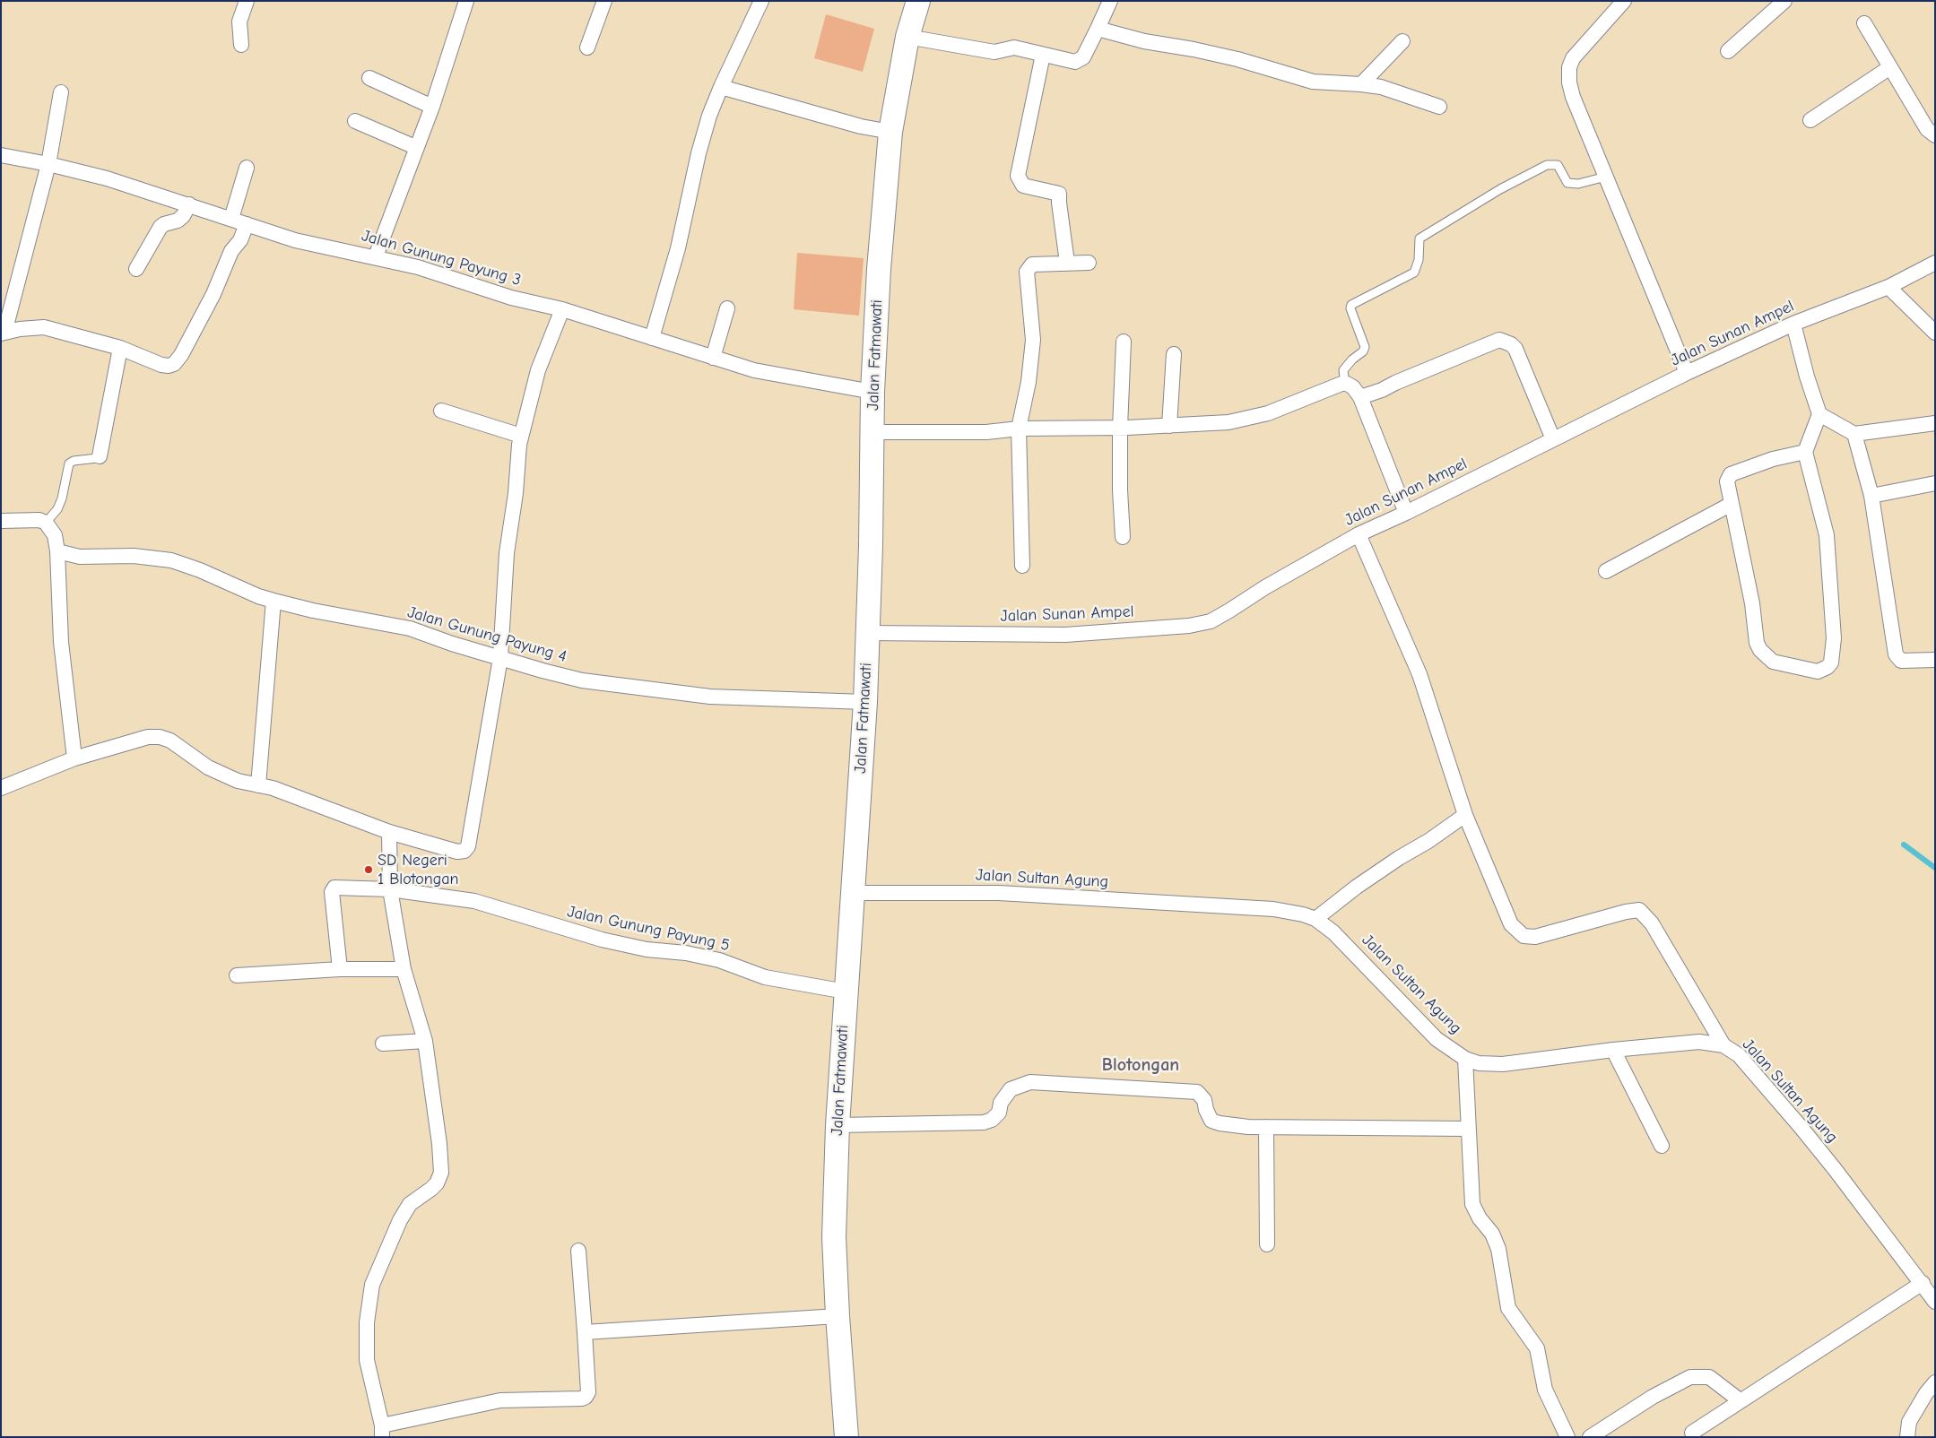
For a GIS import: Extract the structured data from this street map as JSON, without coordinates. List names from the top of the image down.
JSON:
{
  "streets": {
    "main road": ["Jalan Fatmawati"],
    "street": [
      "Jalan Gunung Payung 3",
      "Jalan Sunan Ampel",
      "Jalan Gunung Payung 4",
      "Jalan Sultan Agung",
      "Jalan Gunung Payung 5"
    ]
  },
  "crossings": [
    ["Jalan Gunung Payung 3", "Jalan Fatmawati"],
    ["Jalan Sunan Ampel", "Jalan Fatmawati"],
    ["Jalan Fatmawati", "Jalan Gunung Payung 4"],
    ["Jalan Fatmawati", "Jalan Sultan Agung"],
    ["Jalan Fatmawati", "Jalan Gunung Payung 5"]
  ],
  "districts": ["Blotongan"],
  "places": ["SD Negeri 1 Blotongan"]
}
